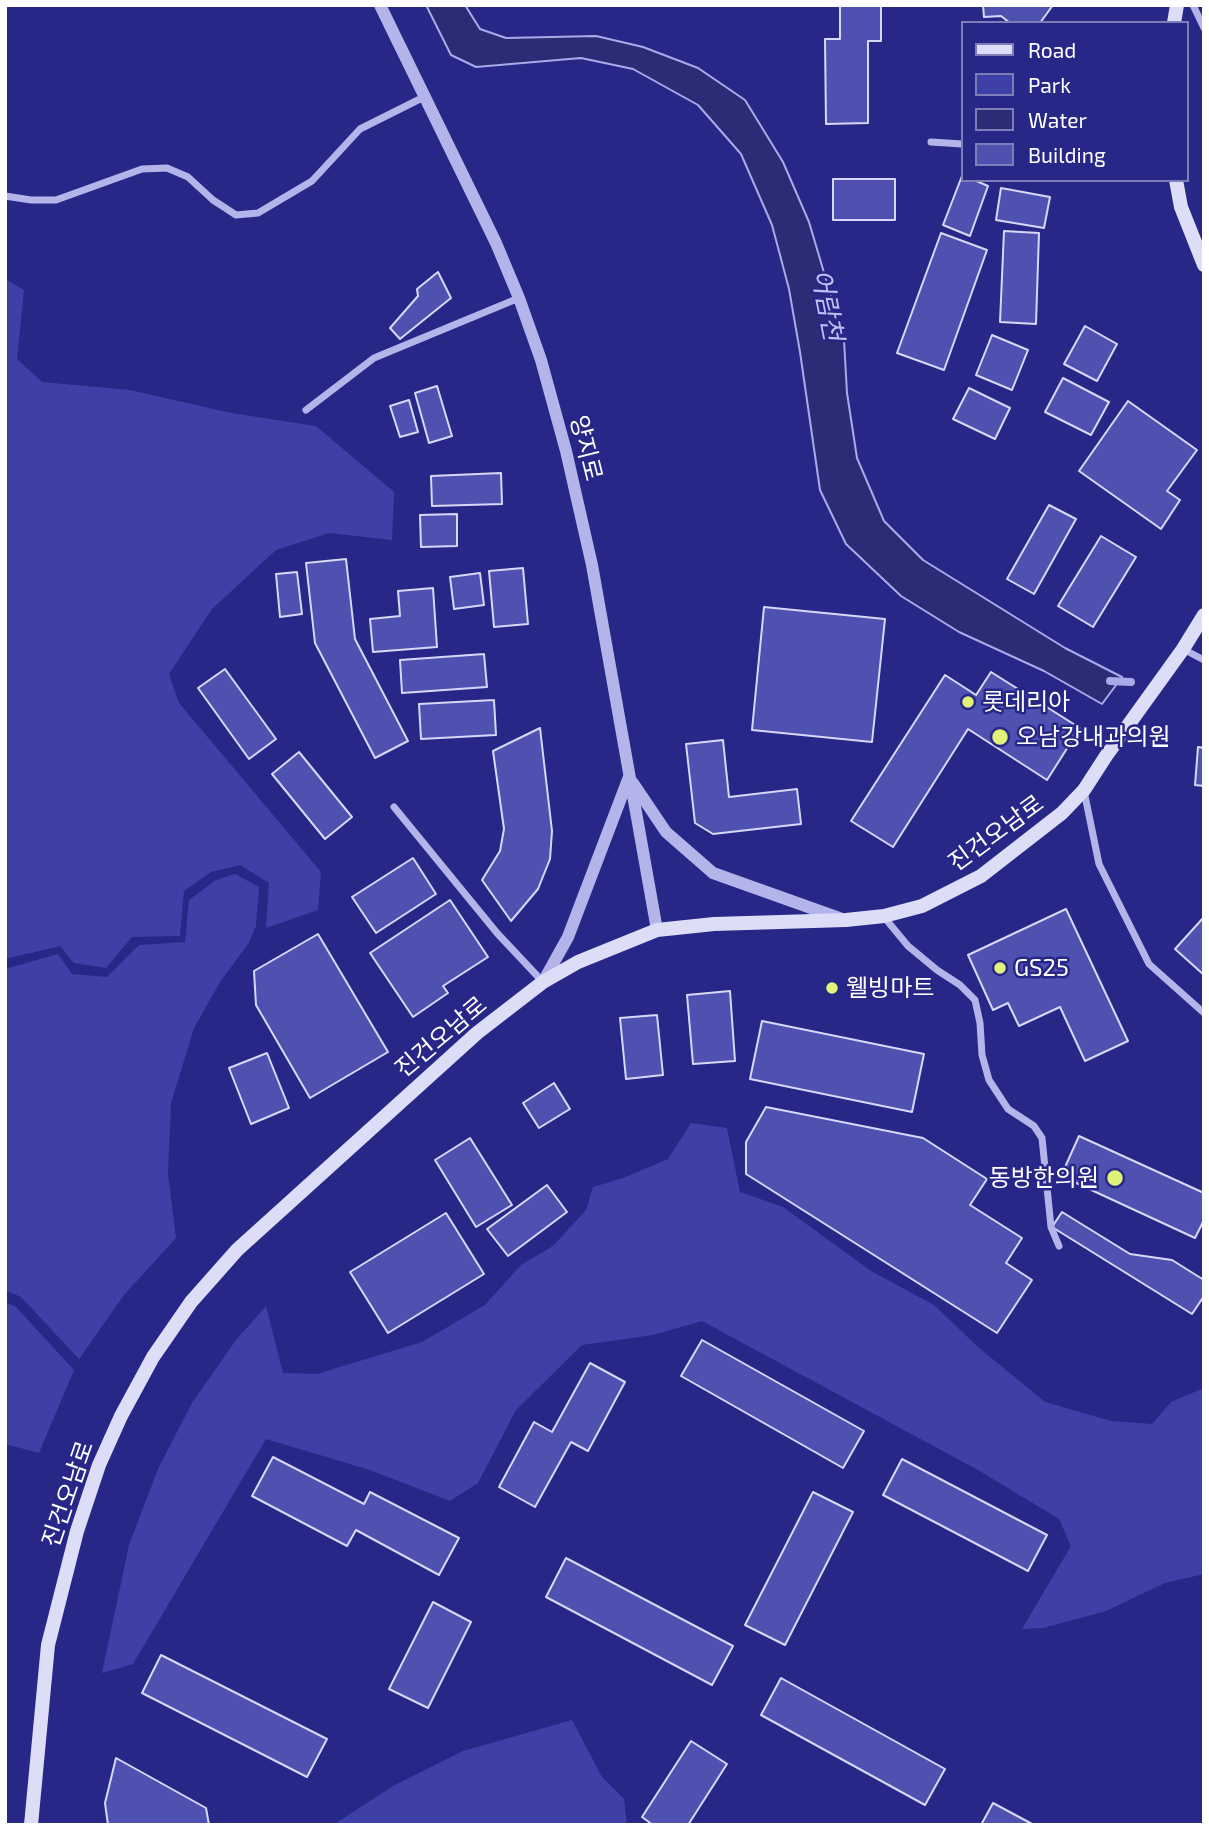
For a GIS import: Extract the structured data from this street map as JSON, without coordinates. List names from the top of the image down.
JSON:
{
  "streets": {
    "main road": ["진건오남로"],
    "street": ["양지로"]
  },
  "crossings": [
    ["양지로", "진건오남로"]
  ],
  "water": ["어람천"],
  "places": [
    "롯데리아",
    "오남강내과의원",
    "GS25",
    "웰빙마트",
    "동방한의원"
  ],
  "legend": [
    "Road",
    "Park",
    "Water",
    "Building"
  ]
}
